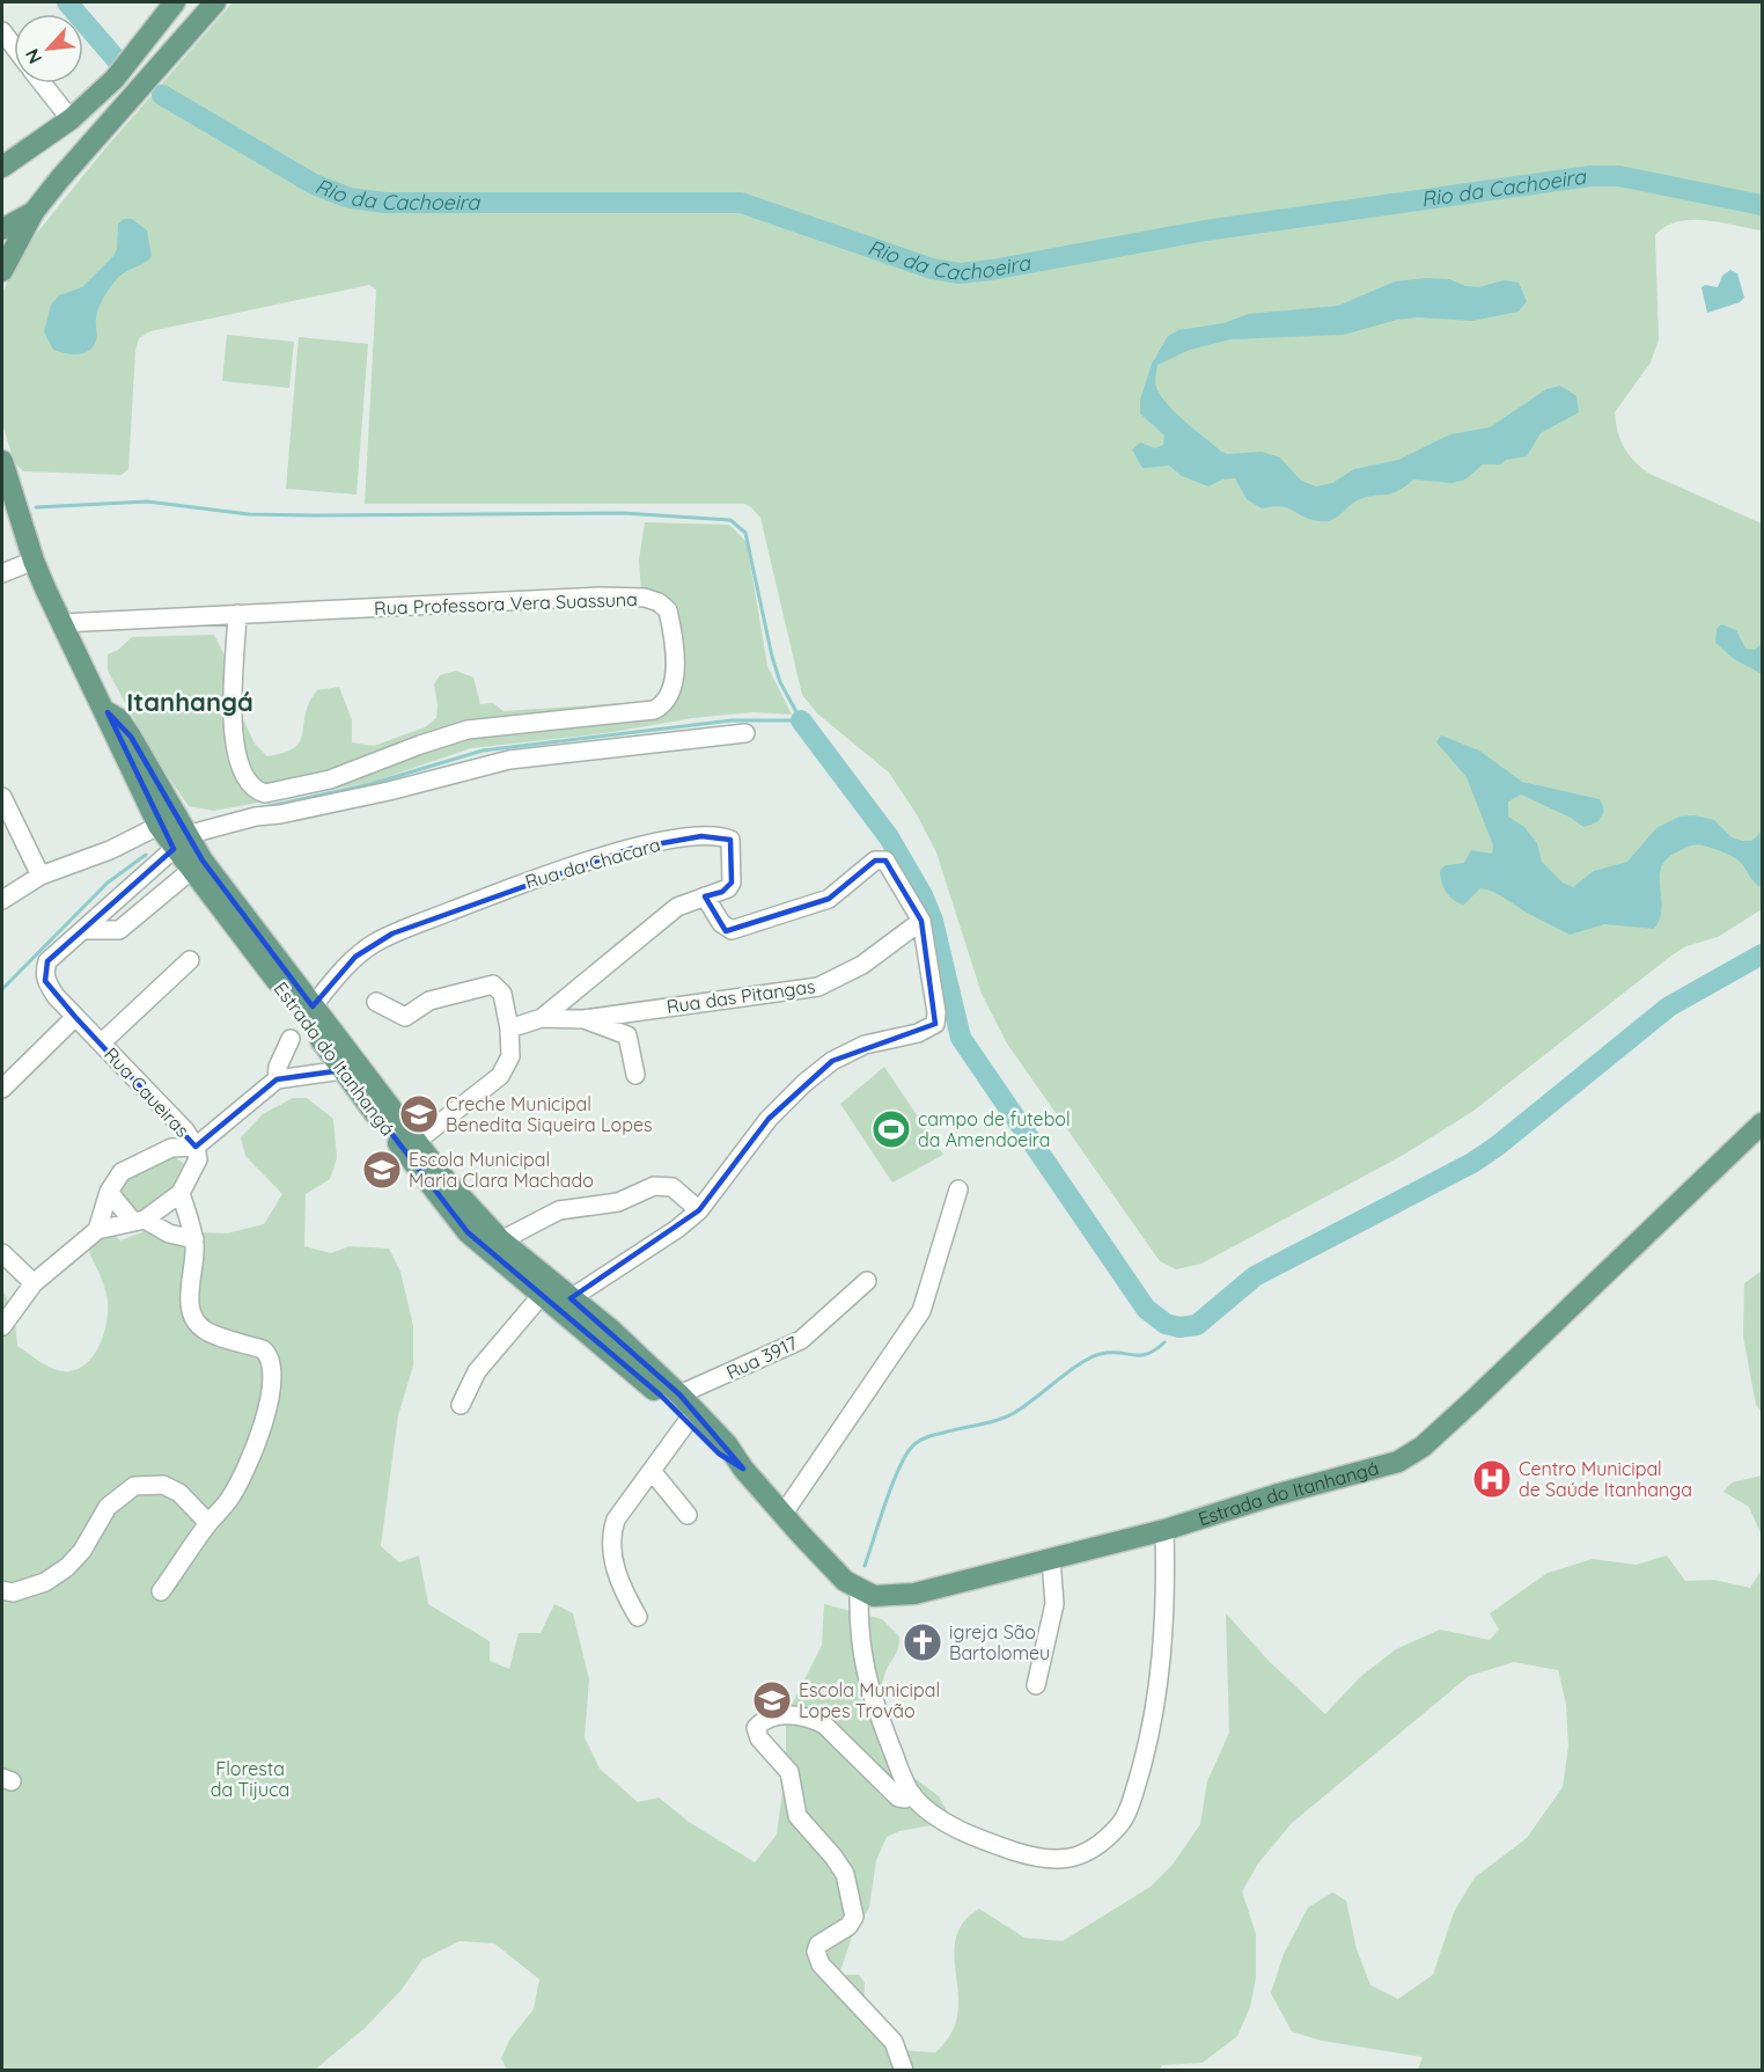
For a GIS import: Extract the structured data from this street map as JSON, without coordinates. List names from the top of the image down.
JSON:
{
  "streets": {
    "main road": ["Estrada do Itanhangá"],
    "street": [
      "Rua Professora Vera Suassuna",
      "Rua da Chacara",
      "Rua das Pitangas",
      "Rua Caueiras",
      "Rua 3917"
    ]
  },
  "crossings": [
    ["Rua Professora Vera Suassuna", "Estrada do Itanhangá"],
    ["Rua da Chacara", "Rua das Pitangas"],
    ["Rua da Chacara", "Estrada do Itanhangá"],
    ["Estrada do Itanhangá", "Rua Caueiras"],
    ["Estrada do Itanhangá", "Rua 3917"]
  ],
  "districts": ["Itanhangá"],
  "water": ["Rio da Cachoeira"],
  "parks": ["Floresta da Tijuca"],
  "places": {
    "school or university": ["Creche Municipal Benedita Siqueira Lopes", "Escola Municipal Maria Clara Machado", "Escola Municipal Lopes Trovão"],
    "sports": ["campo de futebol da Amendoeira"],
    "hospital": ["Centro Municipal de Saúde Itanhanga"],
    "church": ["igreja São Bartolomeu"]
  },
  "north": "bottom left"
}
